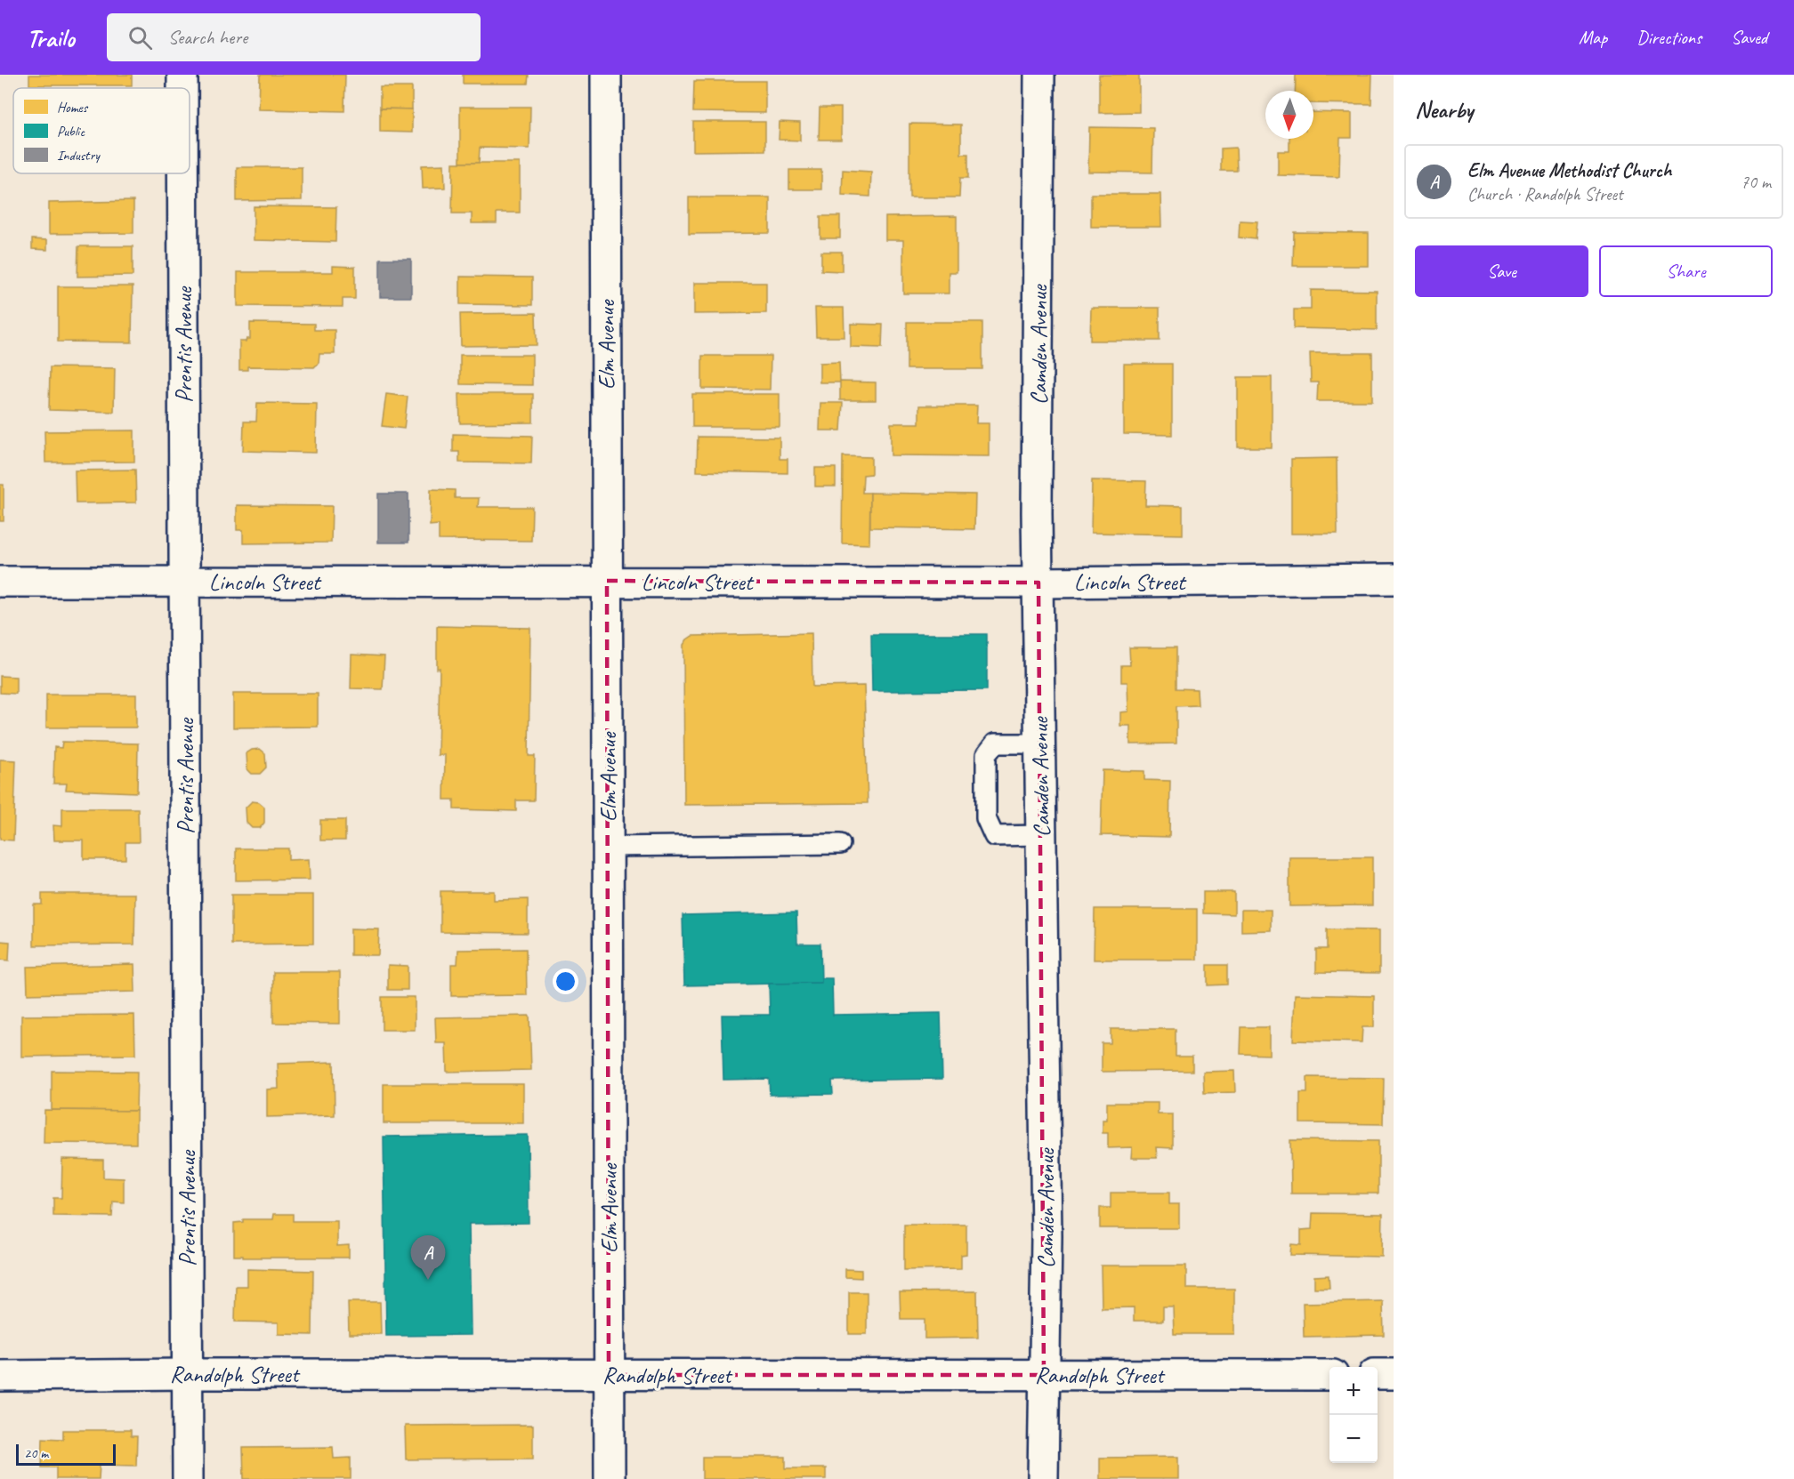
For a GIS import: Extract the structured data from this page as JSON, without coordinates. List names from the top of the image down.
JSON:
{
  "streets": {
    "street": [
      "Prentis Avenue",
      "Elm Avenue",
      "Camden Avenue",
      "Lincoln Street",
      "Randolph Street"
    ]
  },
  "crossings": [
    ["Prentis Avenue", "Lincoln Street"],
    ["Prentis Avenue", "Randolph Street"],
    ["Elm Avenue", "Lincoln Street"],
    ["Elm Avenue", "Randolph Street"],
    ["Camden Avenue", "Lincoln Street"],
    ["Camden Avenue", "Randolph Street"]
  ],
  "legend": ["Homes", "Public", "Industry"],
  "scale_bar": "20 m",
  "north": "bottom",
  "page": {
    "header": "Trailo",
    "search": "Search here",
    "nav": ["Map", "Directions", "Saved"],
    "heading": "Nearby",
    "list": [
      {
        "mark": "A",
        "name": "Elm Avenue Methodist Church",
        "note": "Church · Randolph Street",
        "value": "70 m"
      }
    ],
    "buttons": ["Save", "Share"],
    "pins": "A",
    "map_buttons": ["+", "−"],
    "scale": "20 m"
  }
}
